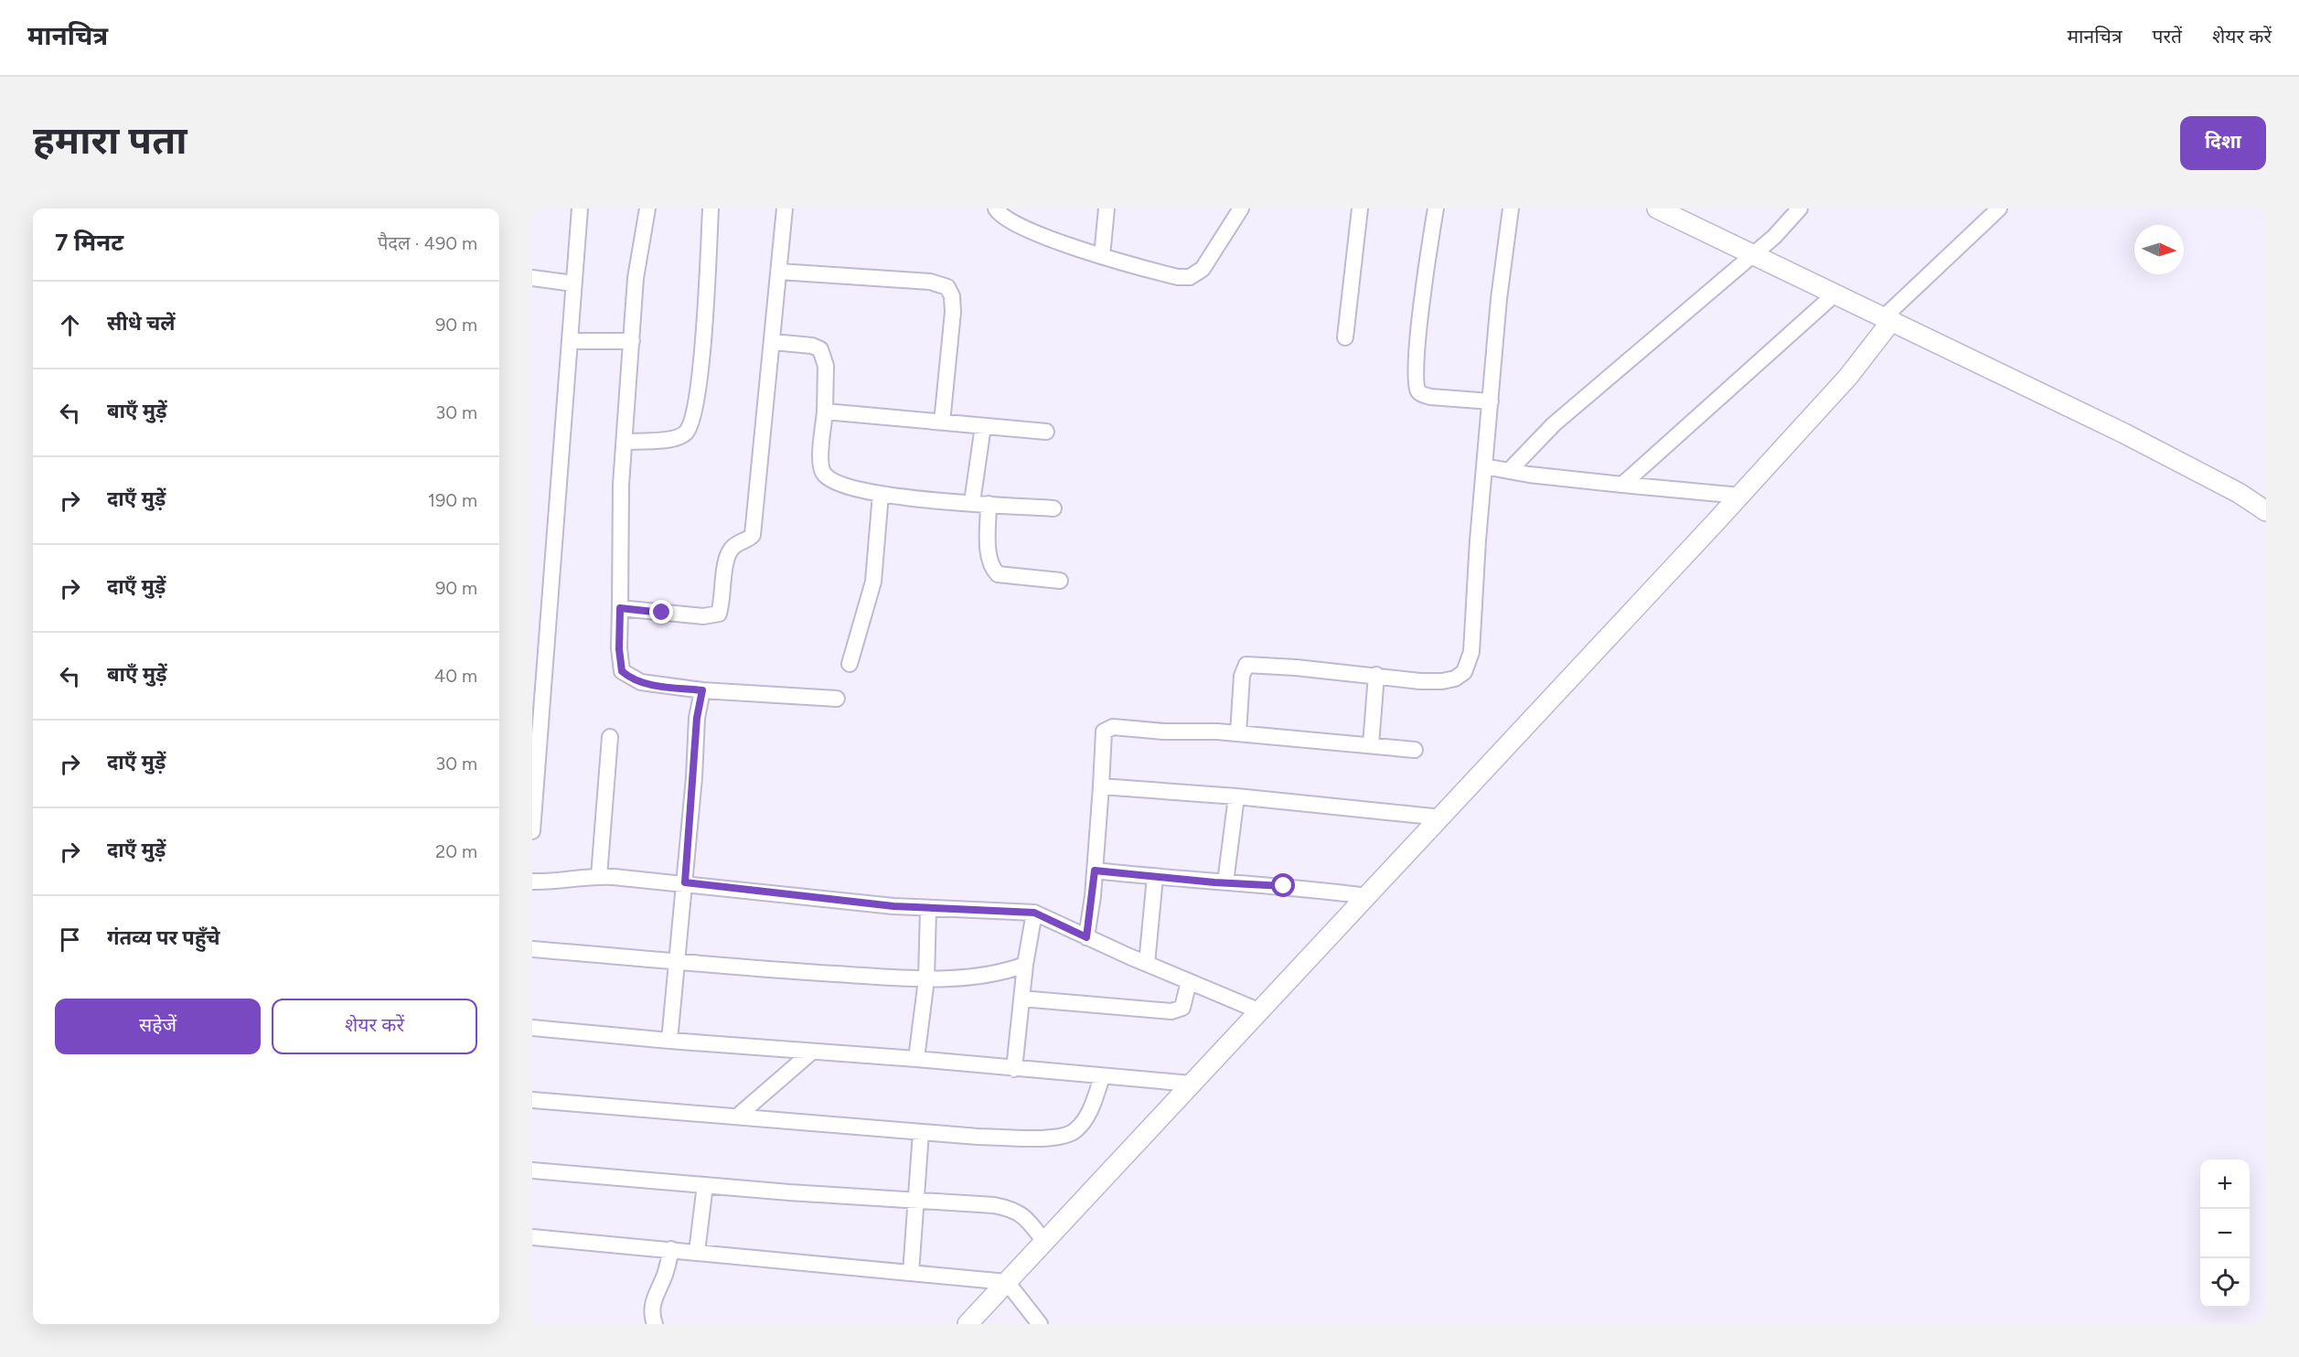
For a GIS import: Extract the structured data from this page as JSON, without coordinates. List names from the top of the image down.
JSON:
{
  "north": "right",
  "page": {
    "header": "मानचित्र",
    "nav": ["मानचित्र", "परतें", "शेयर करें"],
    "buttons": [
      "दिशा",
      ["सहेजें", "शेयर करें"]
    ],
    "title": "हमारा पता",
    "heading": ["7 मिनट", "पैदल · 490 m"],
    "list": [
      ["सीधे चलें", "90 m"],
      ["बाएँ मुड़ें", "30 m"],
      ["दाएँ मुड़ें", "190 m"],
      ["दाएँ मुड़ें", "90 m"],
      ["बाएँ मुड़ें", "40 m"],
      ["दाएँ मुड़ें", "30 m"],
      ["दाएँ मुड़ें", "20 m"],
      "गंतव्य पर पहुँचे"
    ],
    "map_buttons": ["+", "−"]
  }
}
